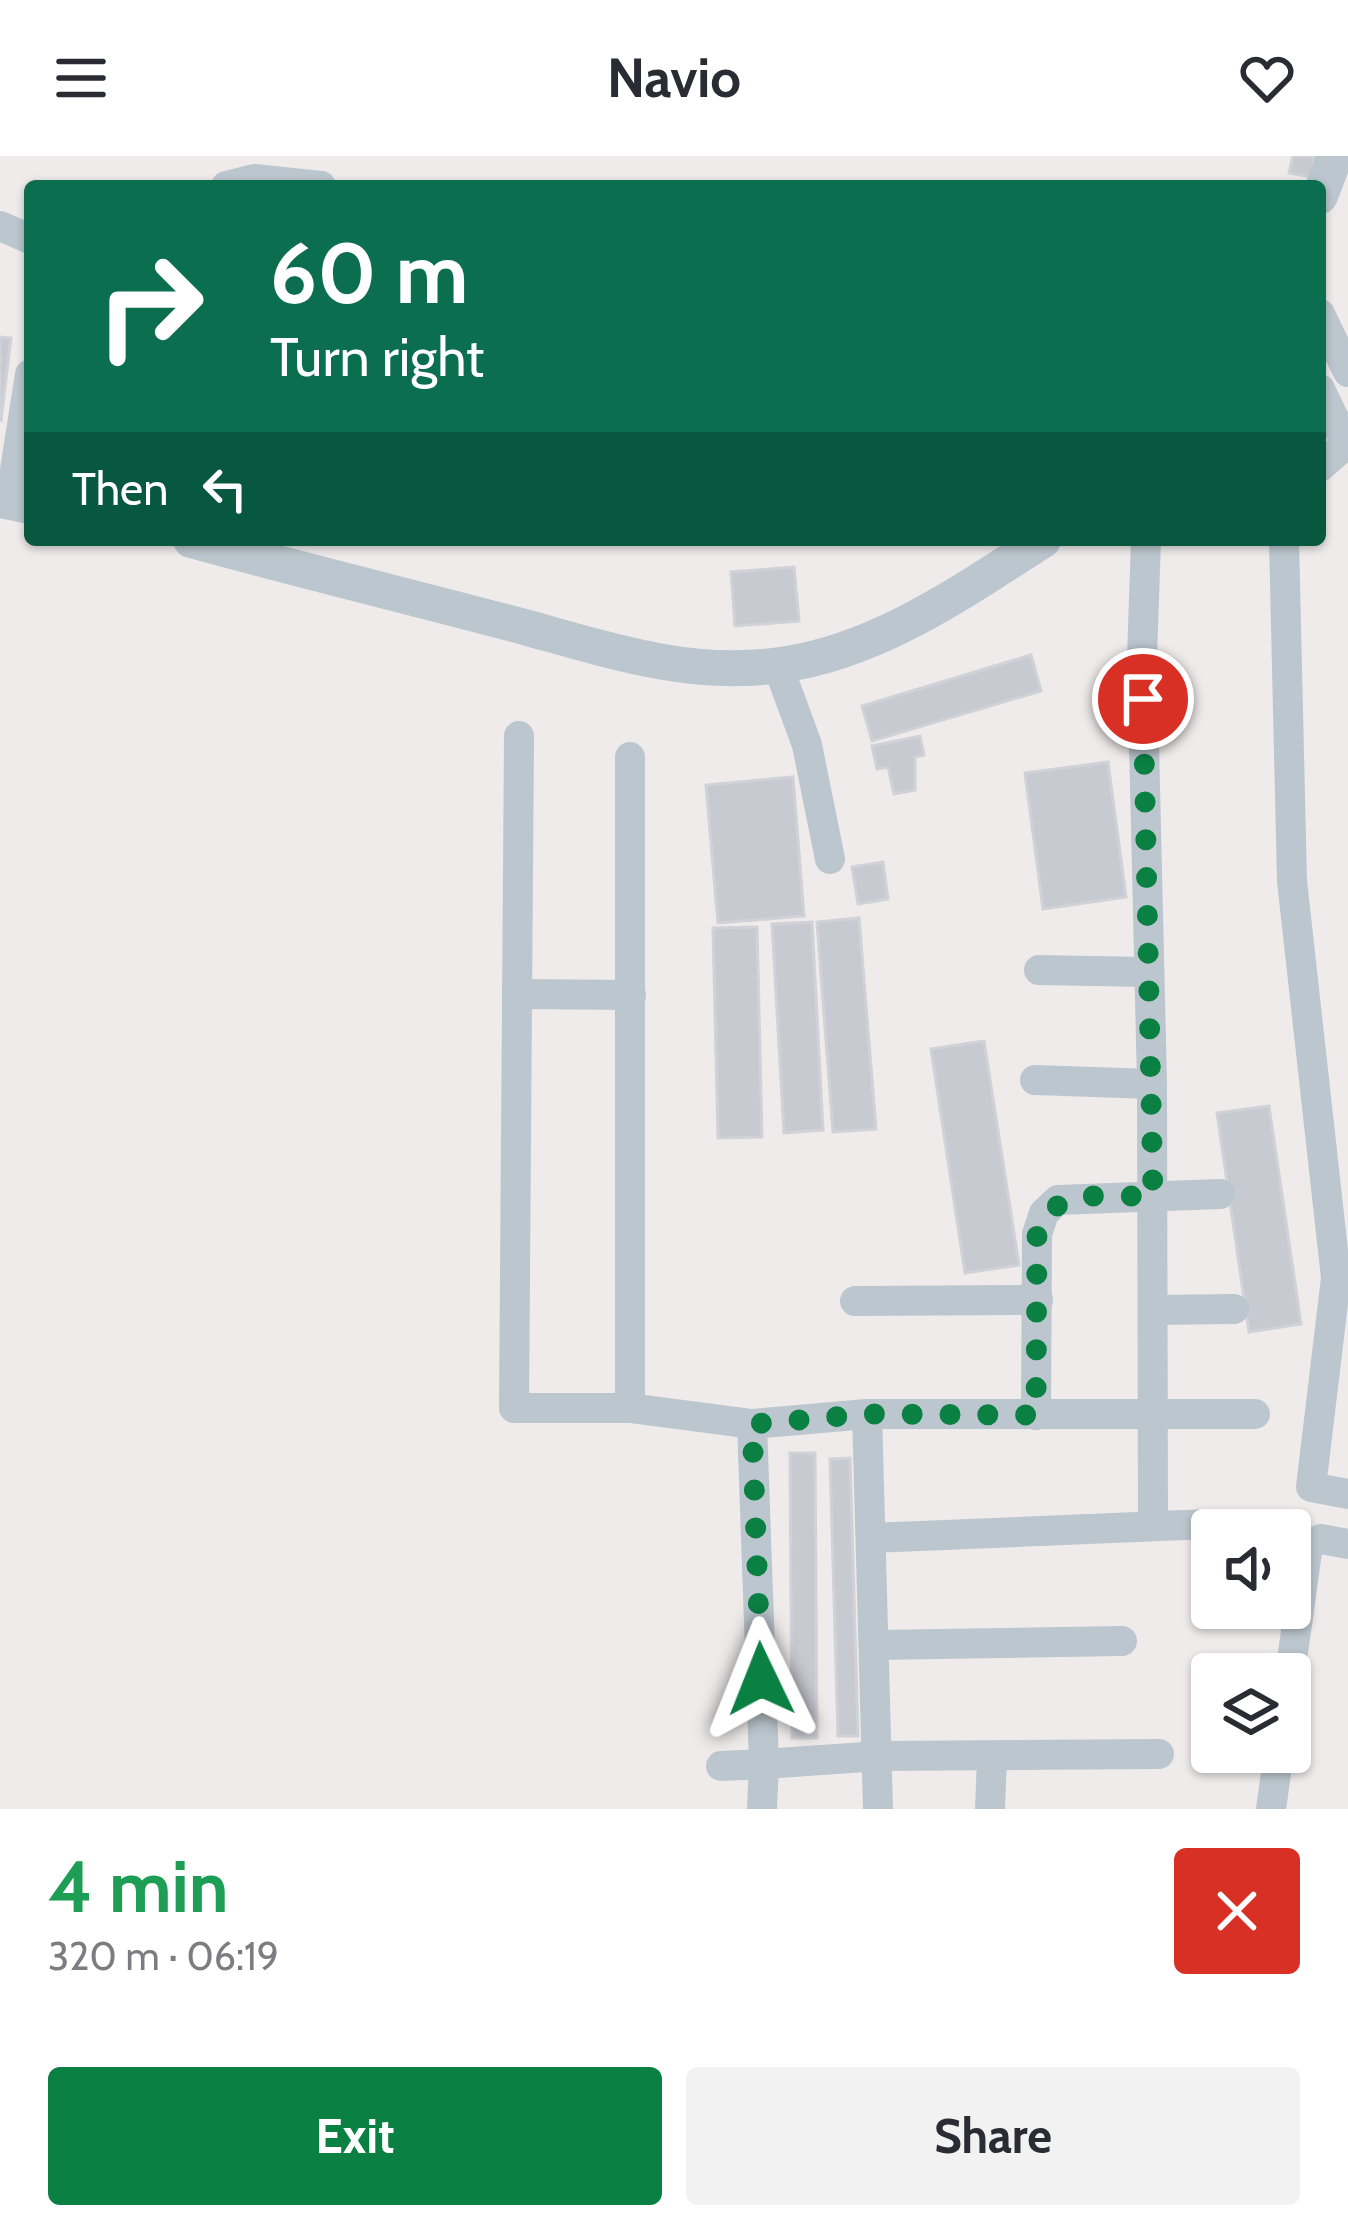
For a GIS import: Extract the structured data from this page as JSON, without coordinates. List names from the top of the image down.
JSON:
{
  "page": {
    "header": "Navio",
    "turn": ["60 m", "Turn right"],
    "then": "Then",
    "heading": ["4 min", "320 m · 06:19"],
    "buttons": ["Exit", "Share"]
  }
}
